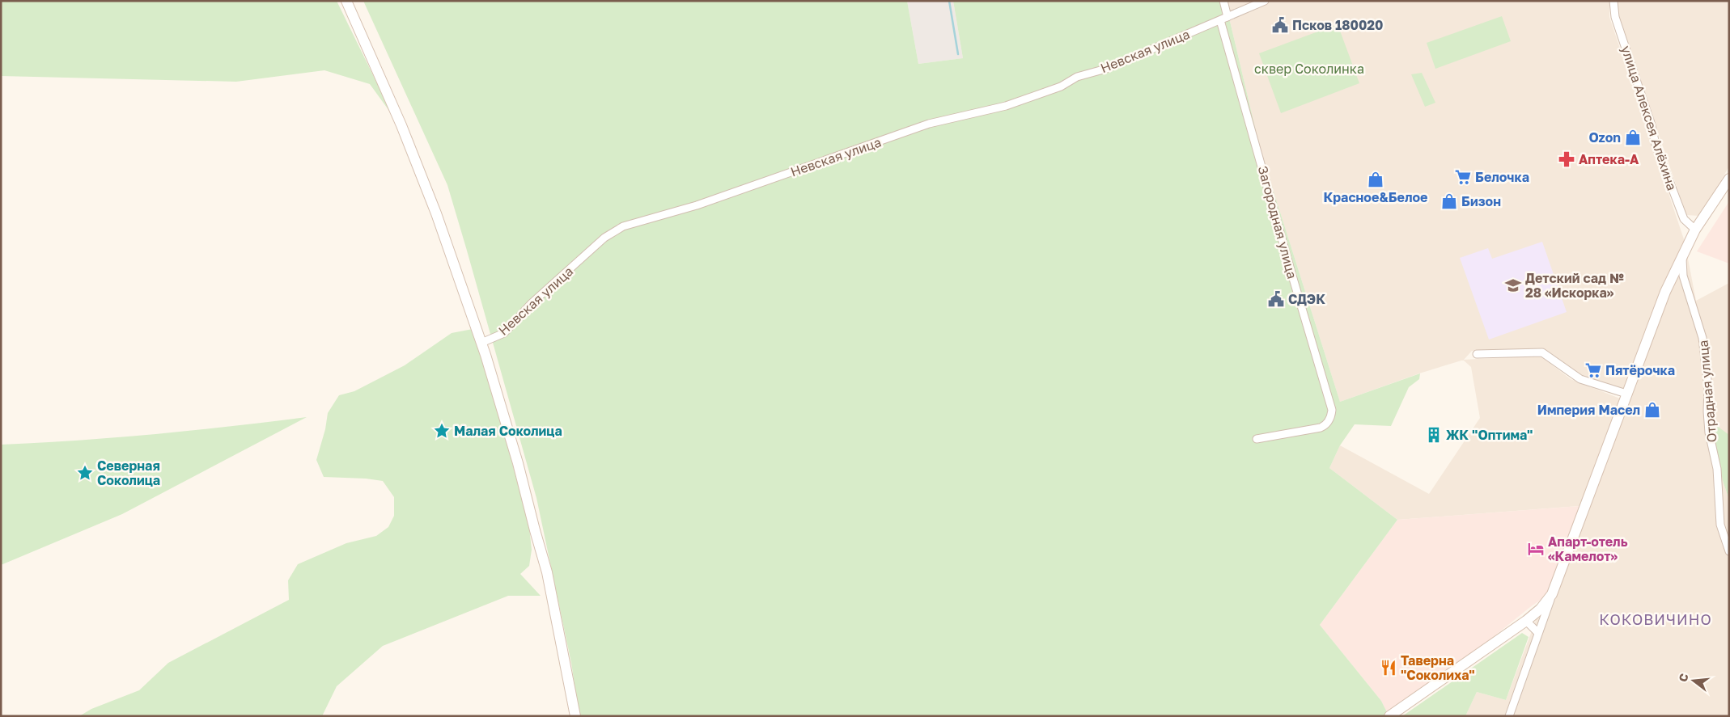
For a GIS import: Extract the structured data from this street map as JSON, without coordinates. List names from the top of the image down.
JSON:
{
  "streets": {
    "street": [
      "Невская улица",
      "улица Алексея Алёхина",
      "Загородная улица",
      "Отрадная улица"
    ]
  },
  "crossings": [
    ["Невская улица", "Загородная улица"]
  ],
  "districts": ["КОКОВИЧИНО"],
  "parks": ["сквер Соколинка"],
  "places": {
    "public building": ["Псков 180020", "СДЭК"],
    "shop": [
      "Ozon",
      "Красное&Белое",
      "Бизон",
      "Империя Масел"
    ],
    "pharmacy": ["Аптека-А"],
    "supermarket": ["Белочка", "Пятёрочка"],
    "school or university": ["Детский сад № 28 «Искорка»"],
    "place": ["Малая Соколица", "Северная Соколица"],
    "building": ["ЖК \"Оптима\""],
    "hotel": ["Апарт-отель «Камелот»"],
    "restaurant": ["Таверна \"Соколиха\""]
  },
  "north": "left"
}
